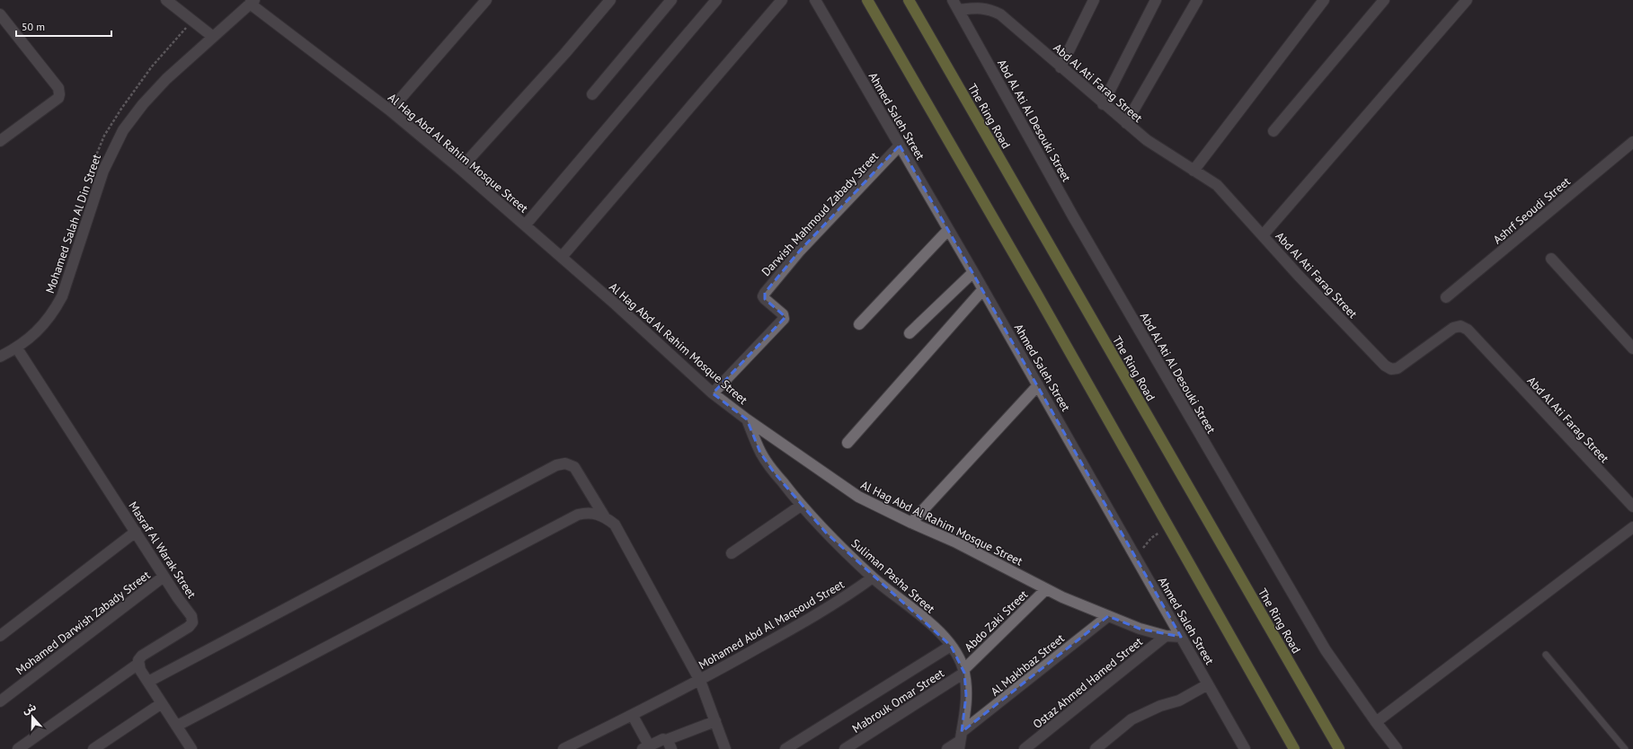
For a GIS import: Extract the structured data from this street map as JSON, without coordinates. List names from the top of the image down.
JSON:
{
  "streets": {
    "highway": ["The Ring Road"],
    "street": [
      "Abd Al Ati Farag Street",
      "Ahmed Saleh Street",
      "Abd Al Ati Al Desouki Street",
      "Al Hag Abd Al Rahim Mosque Street",
      "Ashrf Seoudi Street",
      "Darwish Mahmoud Zabady Street",
      "Mohamed Salah Al Din Street",
      "Masraf Al Warak Street",
      "Suliman Pasha Street",
      "Abdo Zaki Street",
      "Mohamed Darwish Zabady Street",
      "Mohamed Abd Al Maqsoud Street",
      "Al Makhbaz Street",
      "Ostaz Ahmed Hamed Street",
      "Mabrouk Omar Street"
    ]
  },
  "crossings": [
    ["Abd Al Ati Farag Street", "Abd Al Ati Al Desouki Street"],
    ["Ahmed Saleh Street", "Al Hag Abd Al Rahim Mosque Street"],
    ["Ahmed Saleh Street", "Darwish Mahmoud Zabady Street"],
    ["Al Hag Abd Al Rahim Mosque Street", "Darwish Mahmoud Zabady Street"],
    ["Al Hag Abd Al Rahim Mosque Street", "Mohamed Salah Al Din Street"],
    ["Al Hag Abd Al Rahim Mosque Street", "Suliman Pasha Street"],
    ["Al Hag Abd Al Rahim Mosque Street", "Abdo Zaki Street"],
    ["Al Hag Abd Al Rahim Mosque Street", "Al Makhbaz Street"],
    ["Al Hag Abd Al Rahim Mosque Street", "Ostaz Ahmed Hamed Street"],
    ["Mohamed Salah Al Din Street", "Masraf Al Warak Street"],
    ["Masraf Al Warak Street", "Mohamed Darwish Zabady Street"],
    ["Suliman Pasha Street", "Abdo Zaki Street"],
    ["Suliman Pasha Street", "Mohamed Abd Al Maqsoud Street"],
    ["Suliman Pasha Street", "Al Makhbaz Street"],
    ["Suliman Pasha Street", "Mabrouk Omar Street"],
    ["Abdo Zaki Street", "Mabrouk Omar Street"]
  ],
  "scale_bar": "50 m",
  "north": "top"
}
